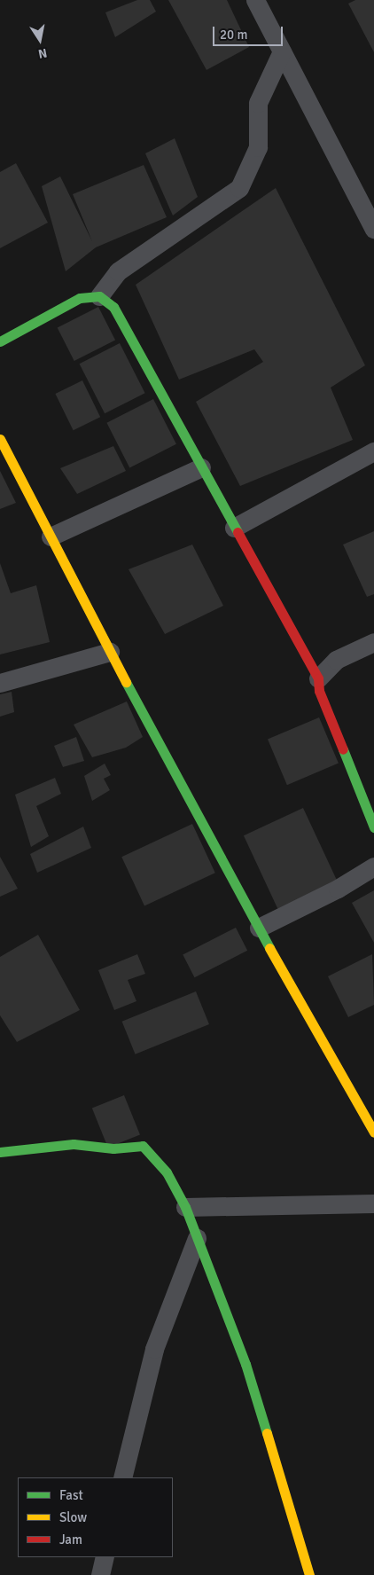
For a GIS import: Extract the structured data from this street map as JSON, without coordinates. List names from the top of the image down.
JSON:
{
  "legend": ["Fast", "Slow", "Jam"],
  "scale_bar": "20 m",
  "north": "bottom"
}
